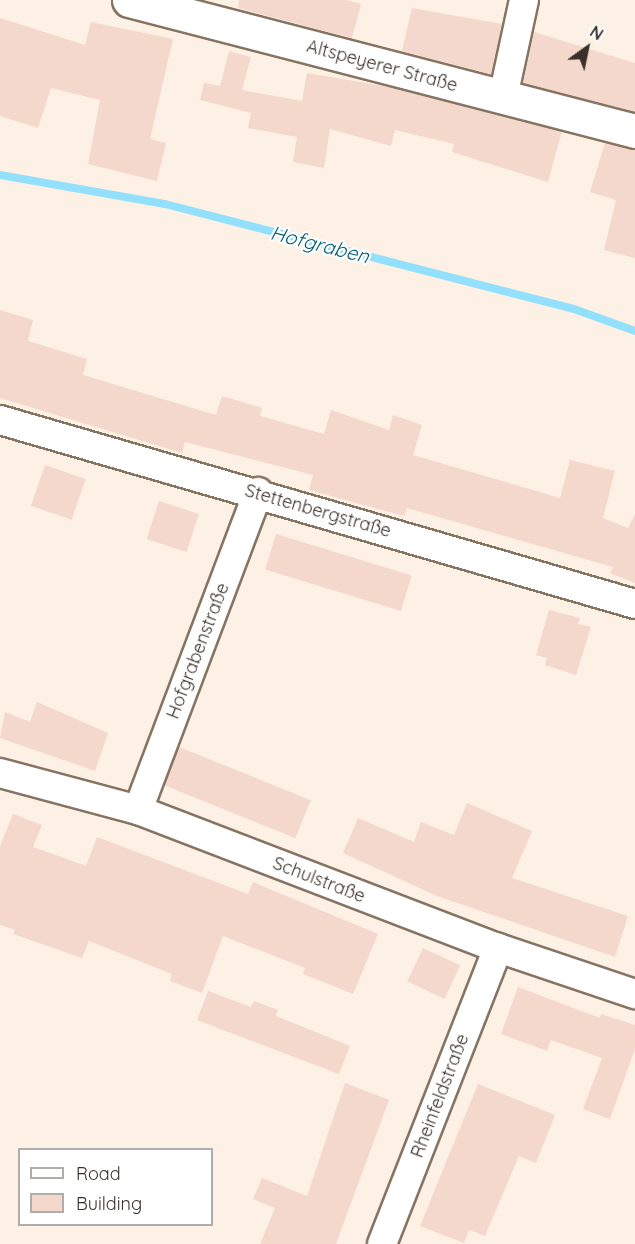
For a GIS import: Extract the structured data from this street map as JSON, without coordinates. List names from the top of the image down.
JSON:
{
  "streets": {
    "main road": ["Altspeyerer Straße"],
    "street": [
      "Stettenbergstraße",
      "Hofgrabenstraße",
      "Schulstraße",
      "Rheinfeldstraße"
    ]
  },
  "crossings": [
    ["Stettenbergstraße", "Hofgrabenstraße"],
    ["Hofgrabenstraße", "Schulstraße"],
    ["Schulstraße", "Rheinfeldstraße"]
  ],
  "water": ["Hofgraben"],
  "legend": ["Road", "Building"],
  "north": "top right"
}
